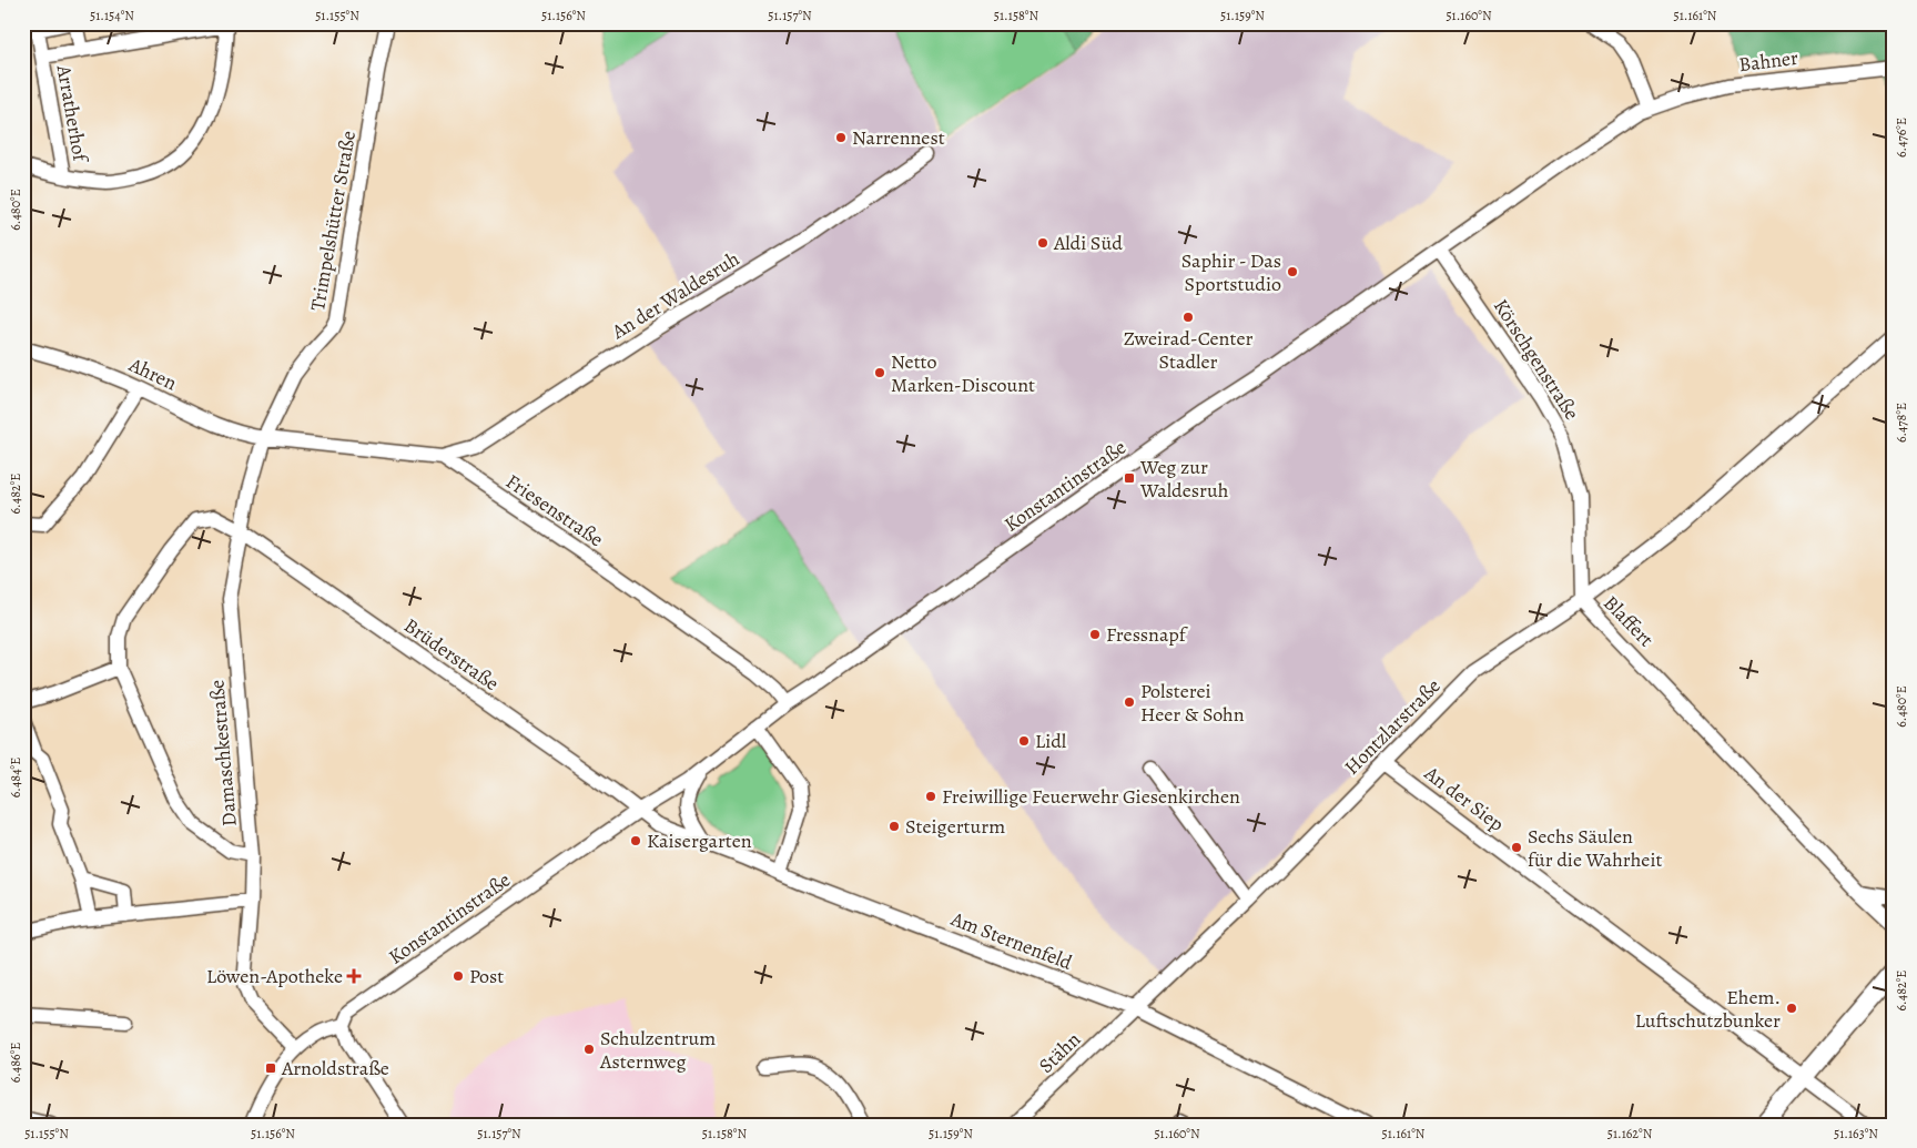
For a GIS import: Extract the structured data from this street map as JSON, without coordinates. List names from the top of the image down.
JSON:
{
  "streets": {
    "street": [
      "Bahner",
      "Arratherhof",
      "Trimpelshütter Straße",
      "An der Waldesruh",
      "Körschgenstraße",
      "Ahren",
      "Konstantinstraße",
      "Friesenstraße",
      "Blaffert",
      "Brüderstraße",
      "Hontzlarstraße",
      "Damaschkestraße",
      "An der Siep",
      "Am Sternenfeld",
      "Stähn"
    ]
  },
  "crossings": [
    ["Bahner", "Konstantinstraße"],
    ["Trimpelshütter Straße", "Ahren"],
    ["Trimpelshütter Straße", "Friesenstraße"],
    ["Trimpelshütter Straße", "Damaschkestraße"],
    ["An der Waldesruh", "Friesenstraße"],
    ["Körschgenstraße", "Konstantinstraße"],
    ["Körschgenstraße", "Blaffert"],
    ["Körschgenstraße", "Hontzlarstraße"],
    ["Ahren", "Friesenstraße"],
    ["Ahren", "Damaschkestraße"],
    ["Konstantinstraße", "Friesenstraße"],
    ["Konstantinstraße", "Brüderstraße"],
    ["Konstantinstraße", "Am Sternenfeld"],
    ["Friesenstraße", "Damaschkestraße"],
    ["Blaffert", "Hontzlarstraße"],
    ["Brüderstraße", "Damaschkestraße"],
    ["Brüderstraße", "Am Sternenfeld"],
    ["Hontzlarstraße", "An der Siep"],
    ["Hontzlarstraße", "Am Sternenfeld"],
    ["Hontzlarstraße", "Stähn"],
    ["Am Sternenfeld", "Stähn"]
  ],
  "places": {
    "other": [
      "Narrennest",
      "Aldi Süd",
      "Saphir - Das Sportstudio",
      "Zweirad-Center Stadler",
      "Netto Marken-Discount",
      "Fressnapf",
      "Polsterei Heer & Sohn",
      "Lidl",
      "Freiwillige Feuerwehr Giesenkirchen",
      "Steigerturm",
      "Kaisergarten",
      "Sechs Säulen für die Wahrheit",
      "Post",
      "Ehem. Luftschutzbunker",
      "Schulzentrum Asternweg"
    ],
    "transit": ["Weg zur Waldesruh", "Arnoldstraße"],
    "health": ["Löwen-Apotheke"]
  },
  "coordinates": [
    "51.154°N",
    "51.155°N",
    "51.156°N",
    "51.157°N",
    "51.158°N",
    "51.159°N",
    "51.160°N",
    "51.161°N",
    "6.476°E",
    "6.480°E",
    "6.478°E",
    "6.482°E",
    "6.484°E",
    "6.486°E",
    "51.162°N",
    "51.163°N"
  ]
}
